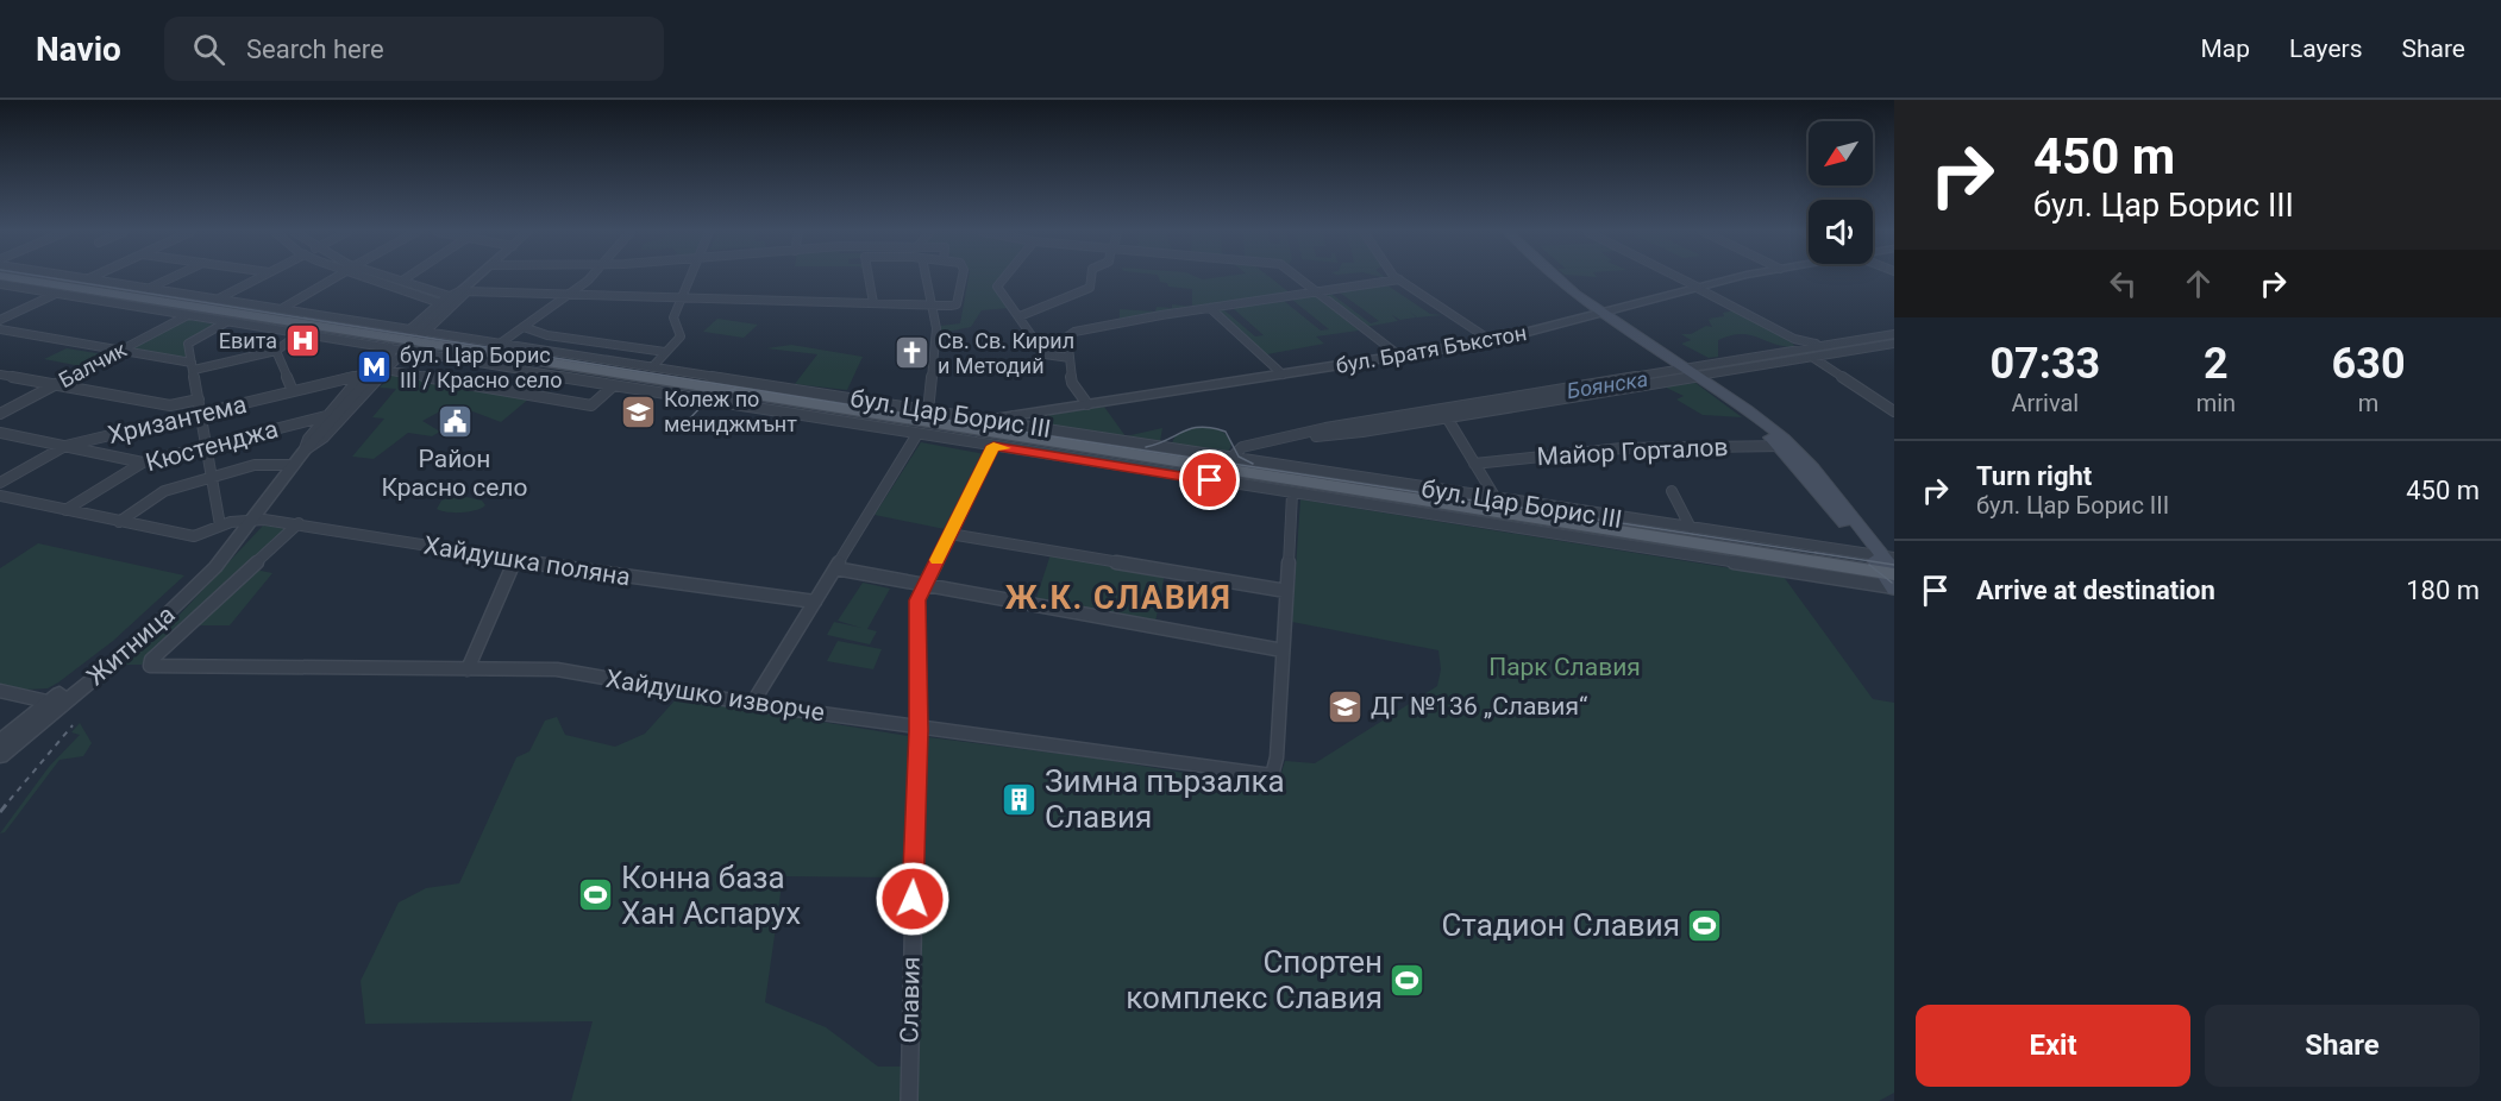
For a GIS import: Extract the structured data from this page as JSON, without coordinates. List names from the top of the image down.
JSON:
{
  "streets": {
    "main road": ["бул. Цар Борис III"],
    "street": [
      "бул. Братя Бъкстон",
      "Балчик",
      "Хризантема",
      "Кюстенджа",
      "Майор Горталов",
      "Хайдушка поляна",
      "Житница",
      "Хайдушко изворче",
      "Славия"
    ]
  },
  "crossings": [
    ["бул. Братя Бъкстон", "бул. Цар Борис III"],
    ["Балчик", "бул. Цар Борис III"],
    ["бул. Цар Борис III", "Житница"],
    ["бул. Цар Борис III", "Славия"],
    ["Хризантема", "Житница"],
    ["Кюстенджа", "Хайдушка поляна"],
    ["Кюстенджа", "Житница"],
    ["Хайдушка поляна", "Житница"],
    ["Хайдушка поляна", "Хайдушко изворче"],
    ["Хайдушко изворче", "Славия"]
  ],
  "districts": ["Ж.К. СЛАВИЯ"],
  "water": ["Боянска"],
  "parks": ["Парк Славия"],
  "places": {
    "hospital": ["Евита"],
    "church": ["Св. Св. Кирил и Методий"],
    "metro station": ["бул. Цар Борис III / Красно село"],
    "school or university": ["Колеж по мениджмънт", "ДГ №136 „Славия“"],
    "public building": ["Район Красно село"],
    "building": ["Зимна пързалка Славия"],
    "sports": ["Конна база Хан Аспарух", "Стадион Славия", "Спортен комплекс Славия"]
  },
  "north": "bottom left",
  "page": {
    "header": "Navio",
    "search": "Search here",
    "nav": ["Map", "Layers", "Share"],
    "turn": ["450 m", "бул. Цар Борис III"],
    "eta": [
      "07:33",
      "Arrival",
      "2",
      "min",
      "630",
      "m"
    ],
    "list": [
      {
        "name": "Turn right",
        "note": "бул. Цар Борис III",
        "value": "450 m"
      },
      {
        "name": "Arrive at destination",
        "value": "180 m"
      }
    ],
    "buttons": ["Exit", "Share"]
  }
}
